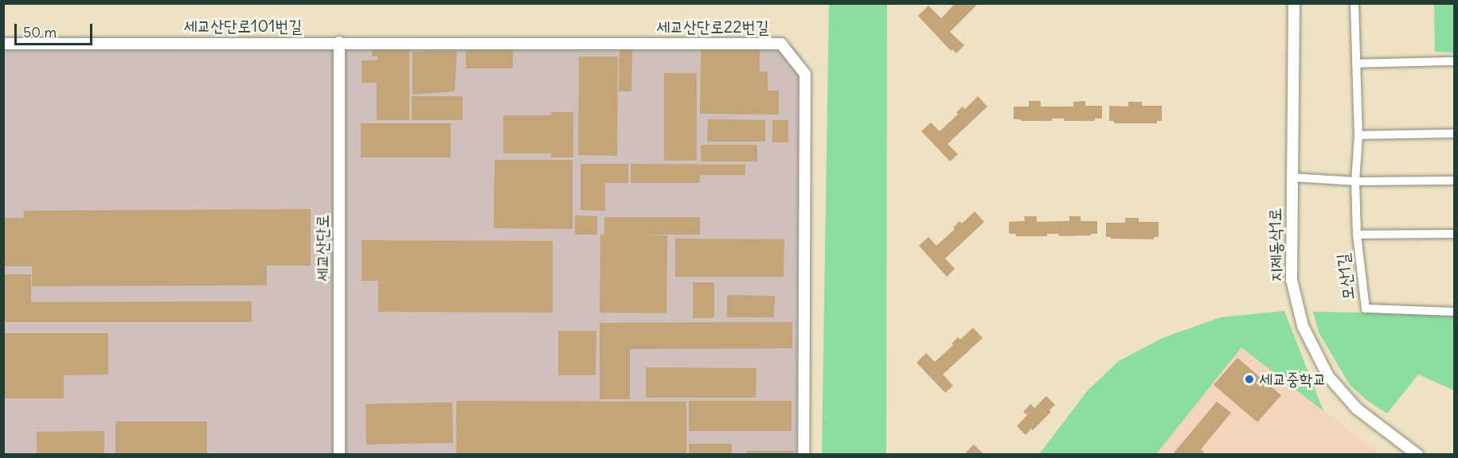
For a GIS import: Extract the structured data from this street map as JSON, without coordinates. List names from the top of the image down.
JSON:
{
  "streets": {
    "street": [
      "세교산단로101번길",
      "세교산단로22번길",
      "지제동삭1로",
      "세교산단로",
      "모산1길"
    ]
  },
  "crossings": [
    ["세교산단로101번길", "세교산단로22번길"],
    ["세교산단로101번길", "세교산단로"],
    ["세교산단로22번길", "세교산단로"]
  ],
  "places": ["세교중학교"],
  "scale_bar": "50 m"
}
